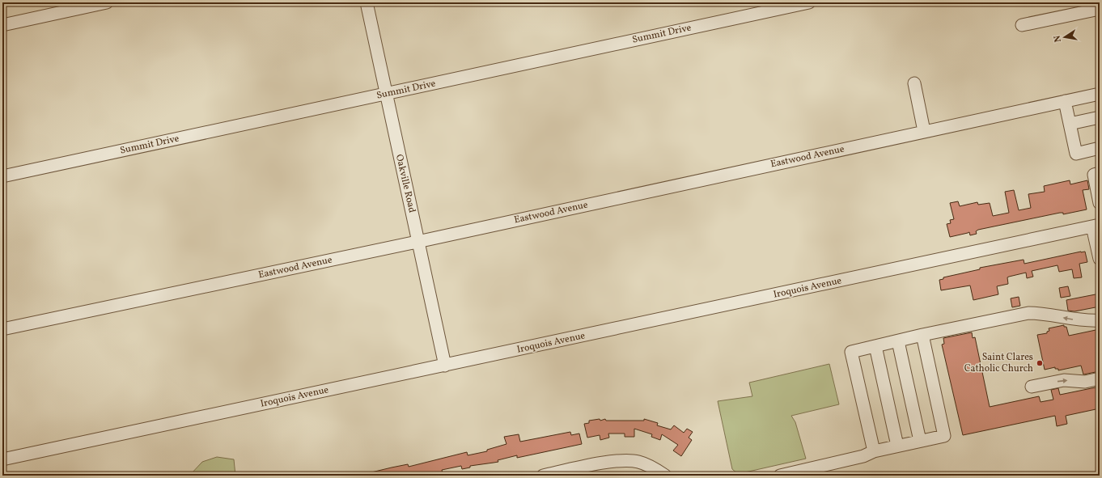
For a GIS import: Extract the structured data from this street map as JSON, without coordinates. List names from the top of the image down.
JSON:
{
  "streets": {
    "street": [
      "Summit Drive",
      "Eastwood Avenue",
      "Oakville Road",
      "Iroquois Avenue"
    ]
  },
  "crossings": [
    ["Summit Drive", "Oakville Road"],
    ["Eastwood Avenue", "Oakville Road"],
    ["Oakville Road", "Iroquois Avenue"]
  ],
  "places": ["Saint Clares Catholic Church"],
  "north": "left"
}
